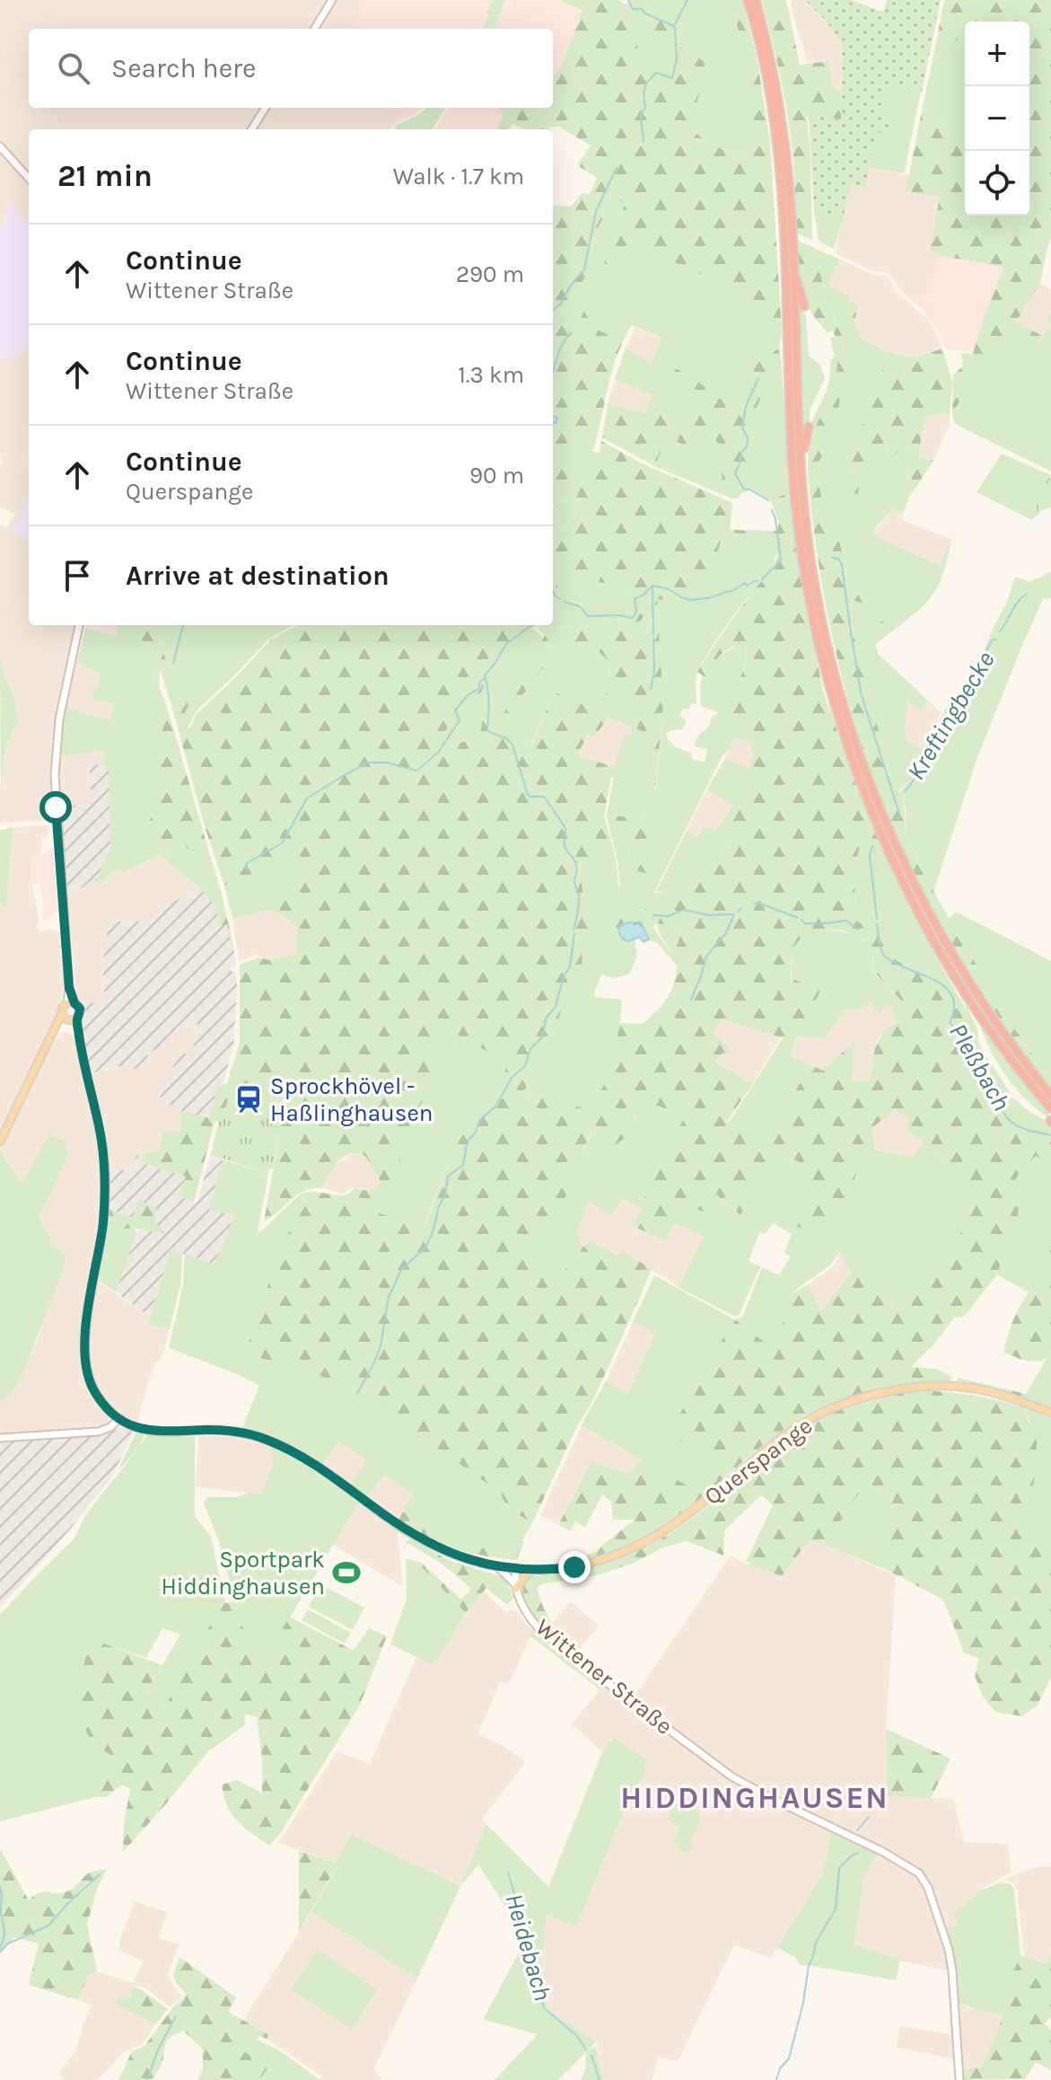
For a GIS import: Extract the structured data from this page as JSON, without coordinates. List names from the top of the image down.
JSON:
{
  "streets": {
    "main road": ["Querspange", "Wittener Straße"]
  },
  "districts": ["HIDDINGHAUSEN"],
  "water": ["Kreftingbecke", "Pleßbach", "Heidebach"],
  "places": {
    "station": ["Sprockhövel - Haßlinghausen"],
    "sports": ["Sportpark Hiddinghausen"]
  },
  "page": {
    "map_buttons": ["+", "−"],
    "search": "Search here",
    "heading": ["21 min", "Walk · 1.7 km"],
    "list": [
      ["Continue", "Wittener Straße", "290 m"],
      ["Continue", "Wittener Straße", "1.3 km"],
      ["Continue", "Querspange", "90 m"],
      "Arrive at destination"
    ]
  }
}
